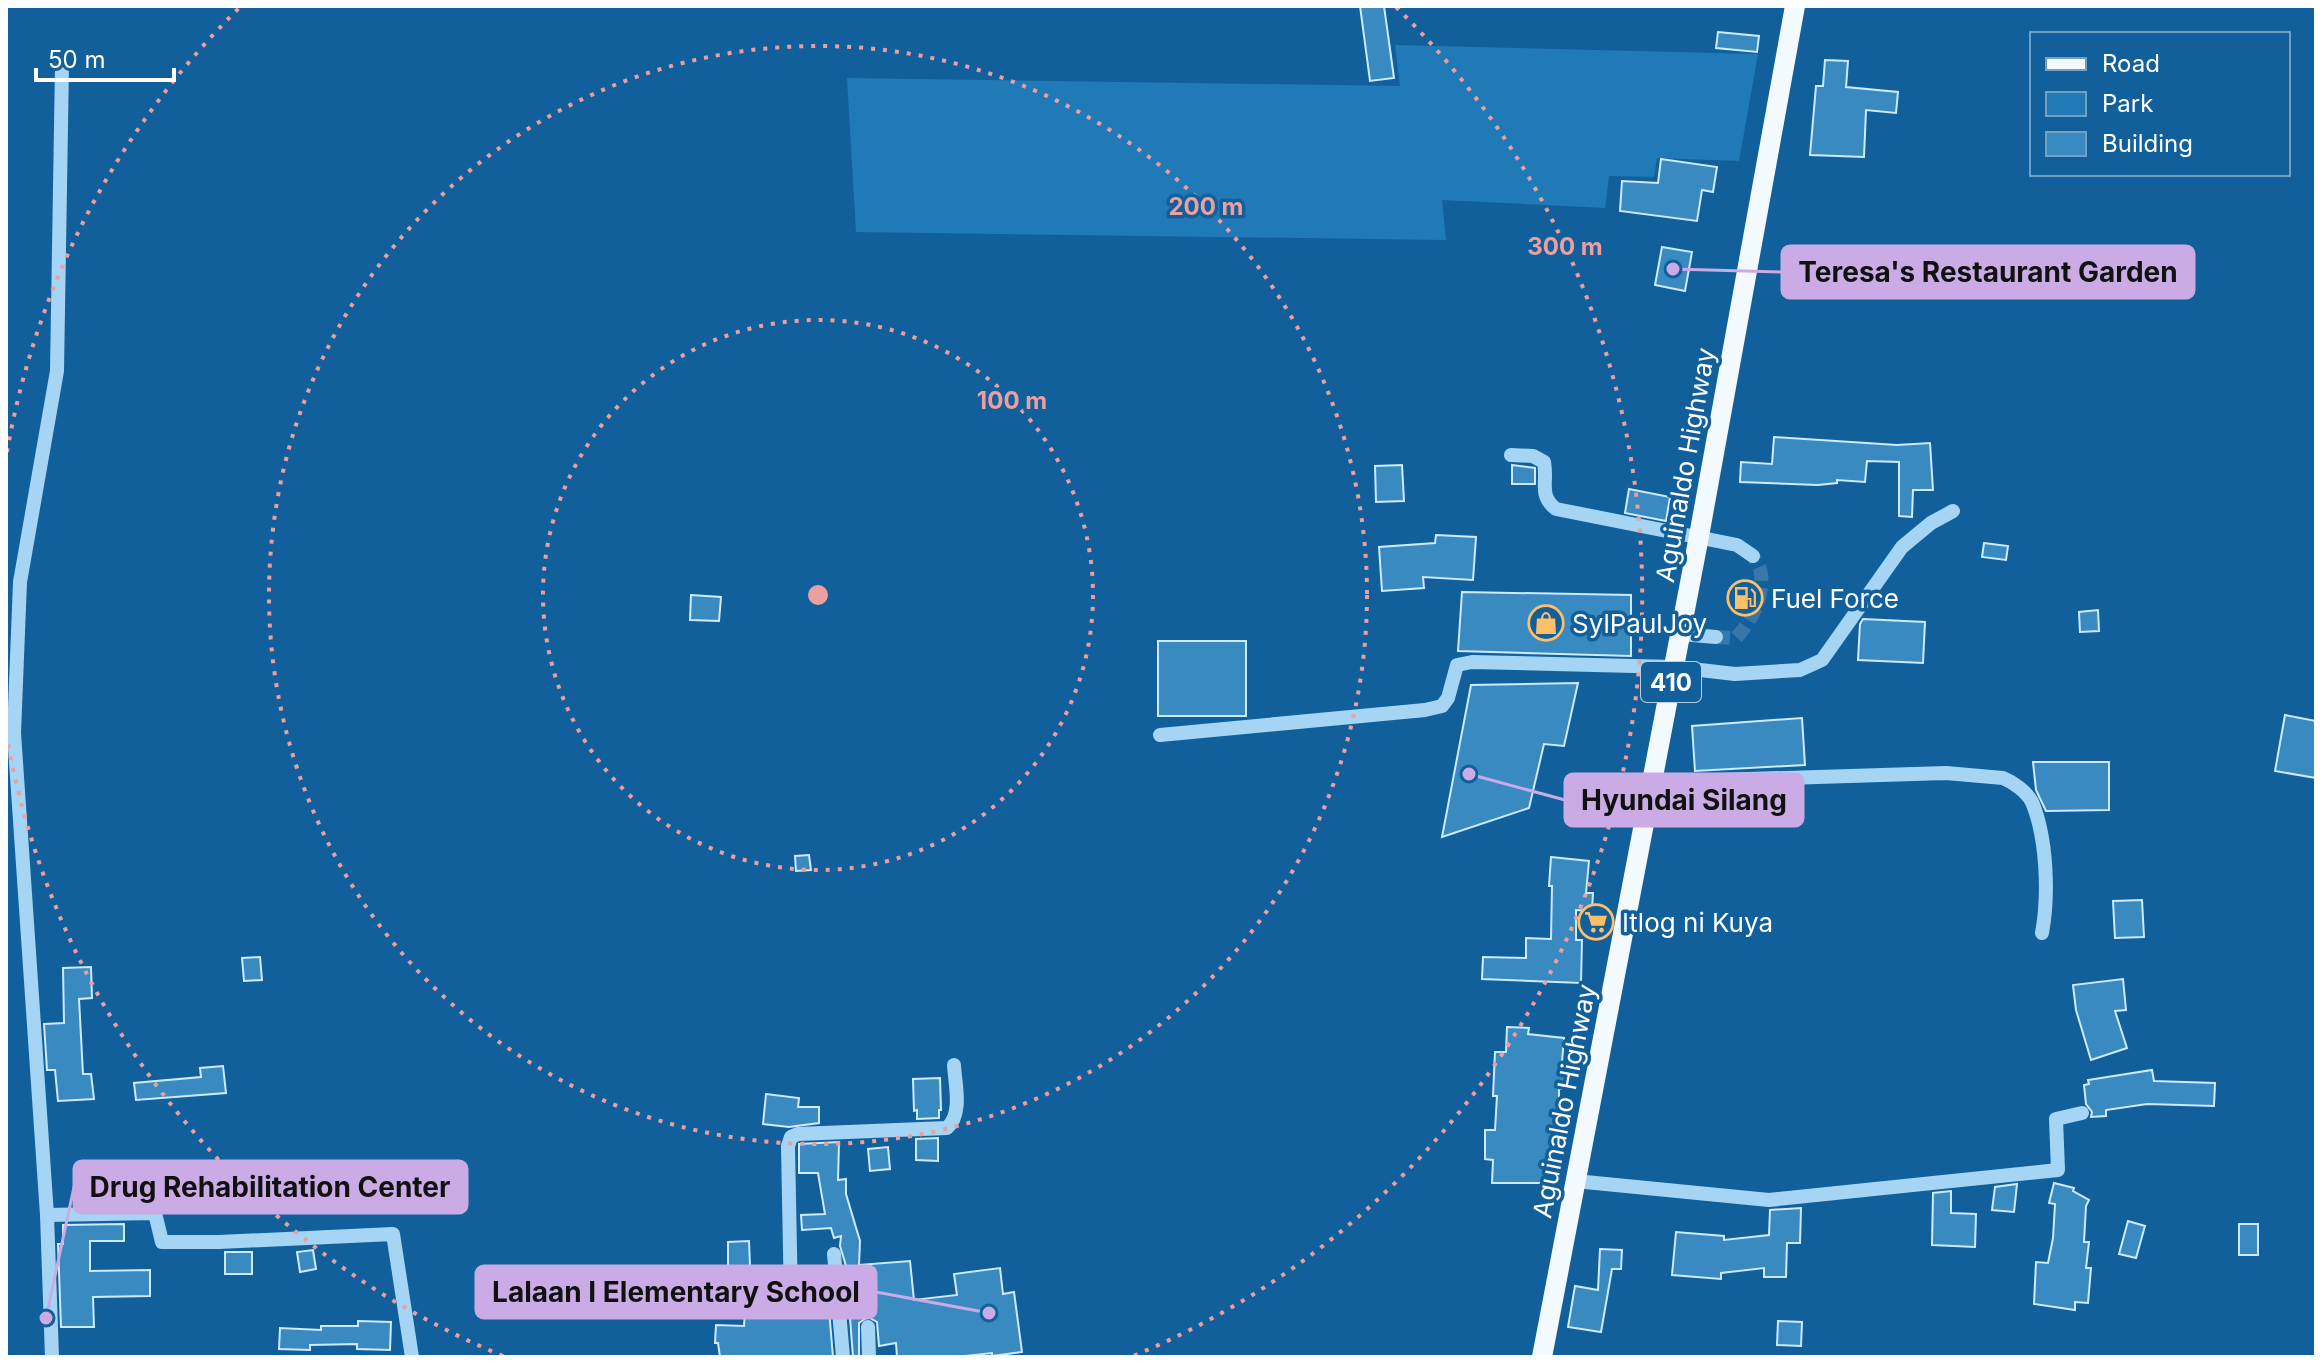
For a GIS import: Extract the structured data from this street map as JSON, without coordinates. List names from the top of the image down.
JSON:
{
  "streets": {
    "main road": ["Aguinaldo Highway", "410"]
  },
  "places": {
    "other": [
      "Teresa's Restaurant Garden",
      "Hyundai Silang",
      "Lalaan I Elementary School",
      "Drug Rehabilitation Center"
    ],
    "fuel station": ["Fuel Force"],
    "shop": ["SylPaulJoy"],
    "supermarket": ["Itlog ni Kuya"]
  },
  "legend": ["Road", "Park", "Building"],
  "scale_bar": "50 m",
  "rings": ["200 m", "300 m", "100 m"]
}
